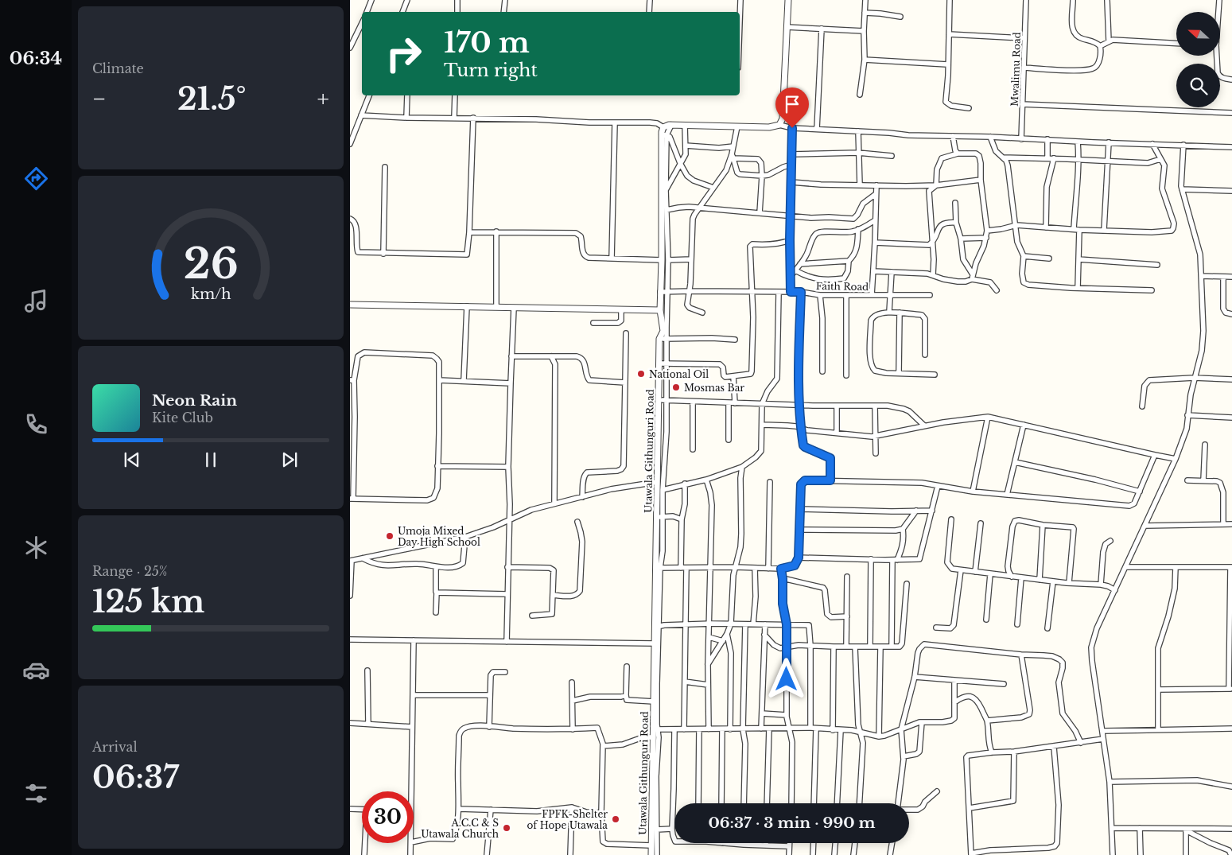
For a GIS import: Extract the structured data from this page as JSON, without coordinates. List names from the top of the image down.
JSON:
{
  "streets": {
    "street": ["Mwalimu Road", "Faith Road", "Utawala Githunguri Road"]
  },
  "crossings": [
    ["Faith Road", "Utawala Githunguri Road"]
  ],
  "places": [
    "National Oil",
    "Mosmas Bar",
    "Umoja Mixed Day High School",
    "FPFK-Shelter of Hope Utawala",
    "A.C.C & S Utawala Church"
  ],
  "north": "left",
  "page": {
    "tabs": "06:34",
    "tile": [
      "Climate",
      ["Range · 25%", "125 km"],
      ["Arrival", "06:37"]
    ],
    "turn": ["170 m", "Turn right"],
    "heat": ["−", "21.5°", "+"],
    "song": ["Neon Rain", "Kite Club"],
    "limit": "30",
    "trip": "06:37 · 3 min · 990 m",
    "gauge": ["26", "km/h"]
  }
}
